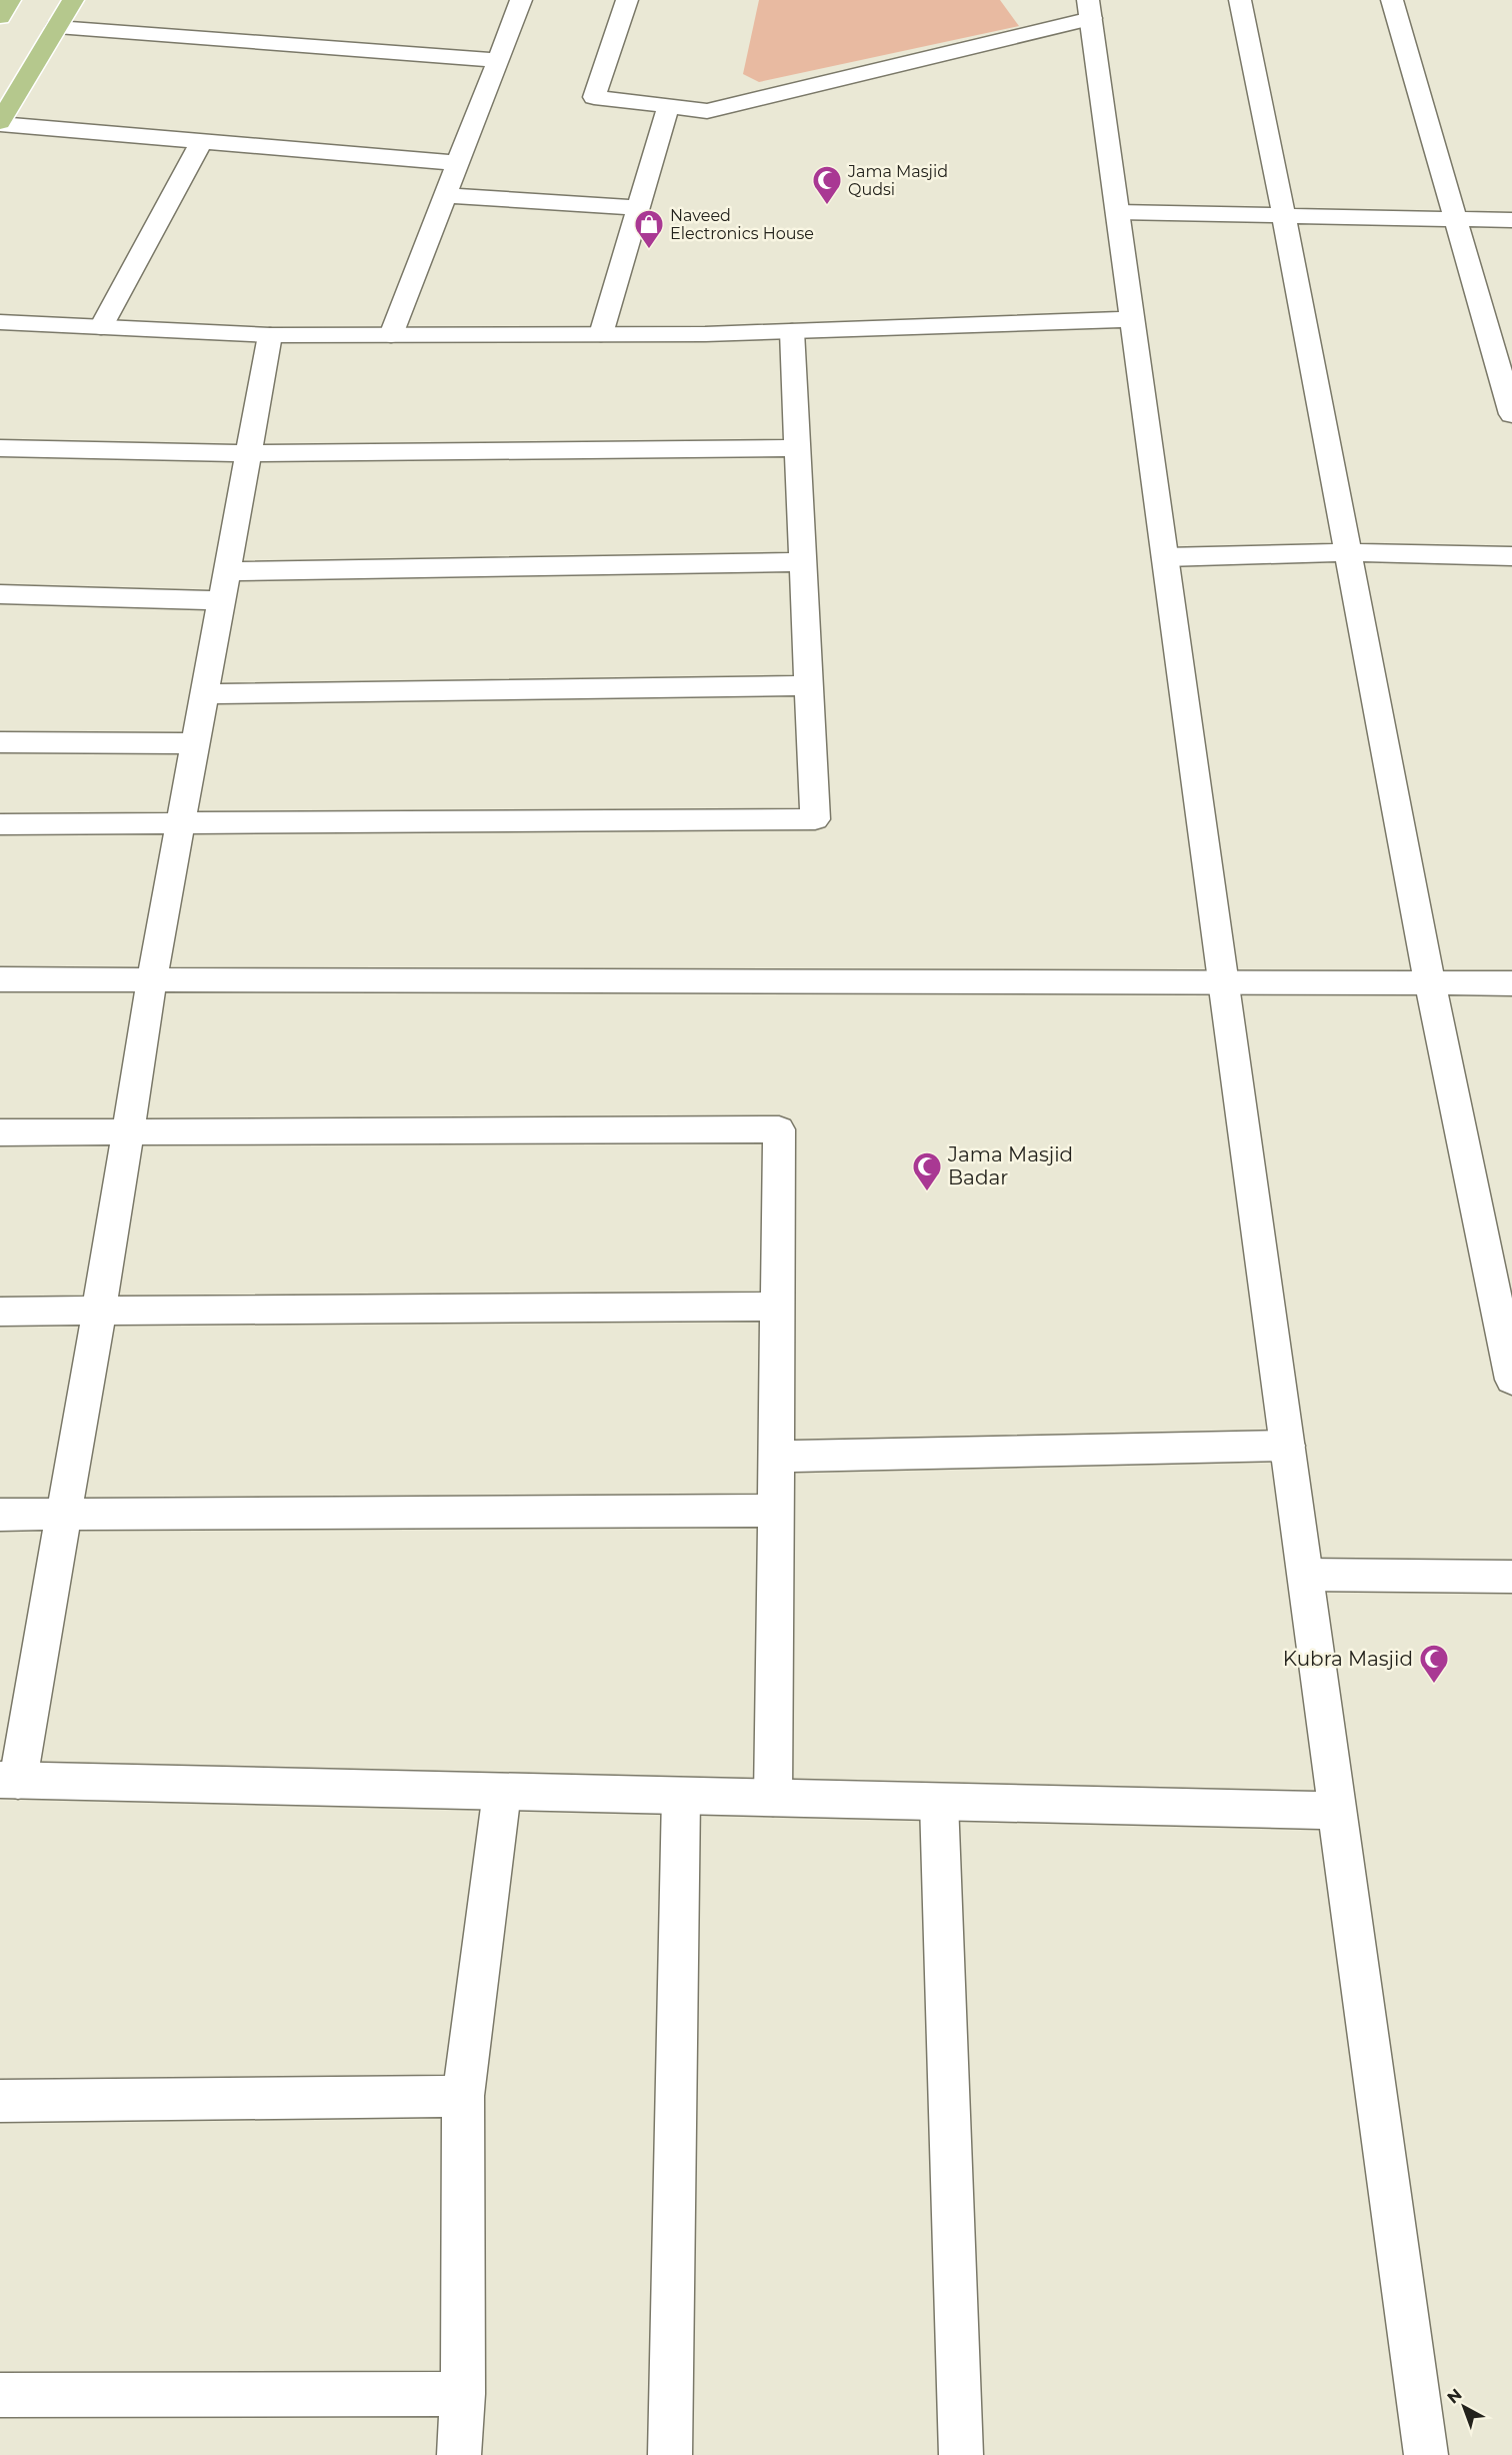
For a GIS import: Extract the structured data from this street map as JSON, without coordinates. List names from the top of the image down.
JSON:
{
  "places": {
    "mosque": ["Jama Masjid Qudsi", "Jama Masjid Badar", "Kubra Masjid"],
    "shop": ["Naveed Electronics House"]
  },
  "north": "top left"
}
